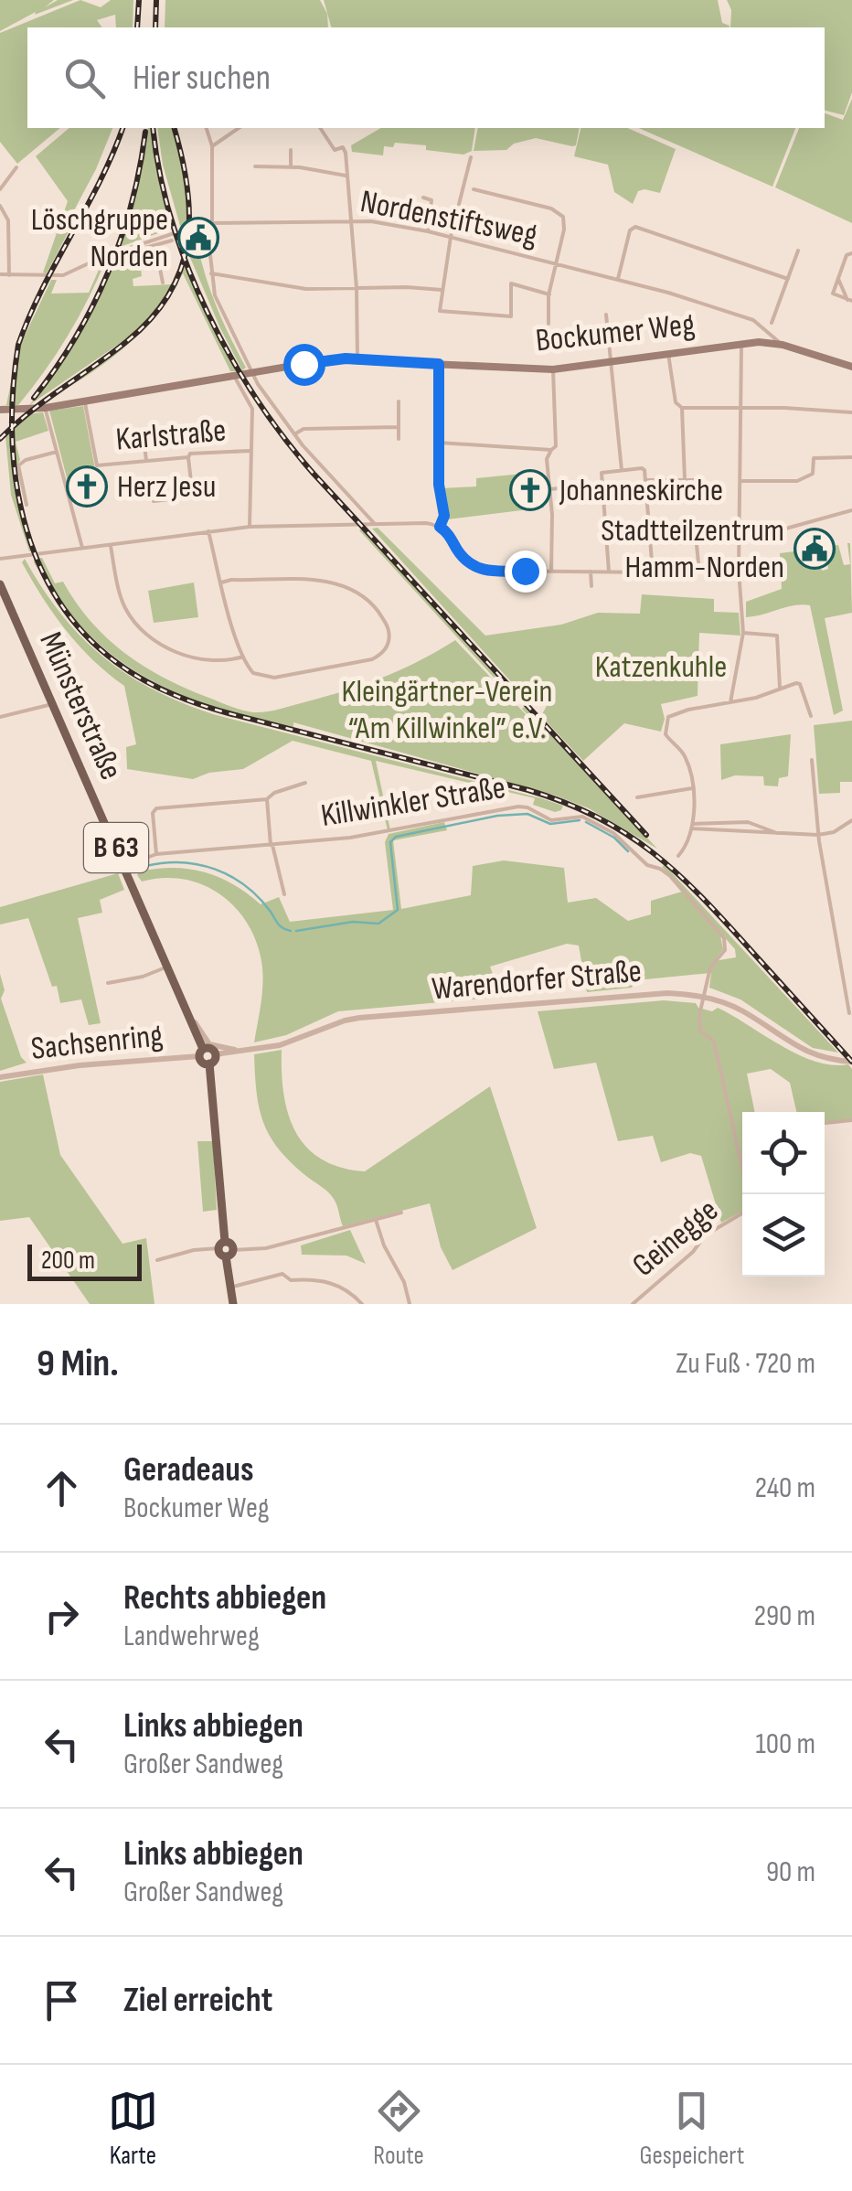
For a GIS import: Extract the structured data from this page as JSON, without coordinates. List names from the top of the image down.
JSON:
{
  "streets": {
    "main road": ["Bockumer Weg", "Münsterstraße", "B 63"],
    "street": [
      "Nordenstiftsweg",
      "Karlstraße",
      "Killwinkler Straße",
      "Warendorfer Straße",
      "Sachsenring",
      "Geinegge"
    ]
  },
  "crossings": [
    ["Nordenstiftsweg", "Bockumer Weg"],
    ["Bockumer Weg", "Karlstraße"],
    ["Münsterstraße", "Killwinkler Straße"],
    ["Münsterstraße", "Sachsenring"],
    ["Killwinkler Straße", "Warendorfer Straße"]
  ],
  "parks": ["Katzenkuhle", "Kleingärtner-Verein “Am Killwinkel” e.V."],
  "places": {
    "public building": ["Löschgruppe Norden", "Stadtteilzentrum Hamm-Norden"],
    "church": ["Herz Jesu", "Johanneskirche"]
  },
  "scale_bar": "200 m",
  "page": {
    "search": "Hier suchen",
    "scale": "200 m",
    "heading": ["9 Min.", "Zu Fuß · 720 m"],
    "list": [
      ["Geradeaus", "Bockumer Weg", "240 m"],
      ["Rechts abbiegen", "Landwehrweg", "290 m"],
      ["Links abbiegen", "Großer Sandweg", "100 m"],
      ["Links abbiegen", "Großer Sandweg", "90 m"],
      "Ziel erreicht"
    ],
    "nav": ["Karte", "Route", "Gespeichert"]
  }
}
